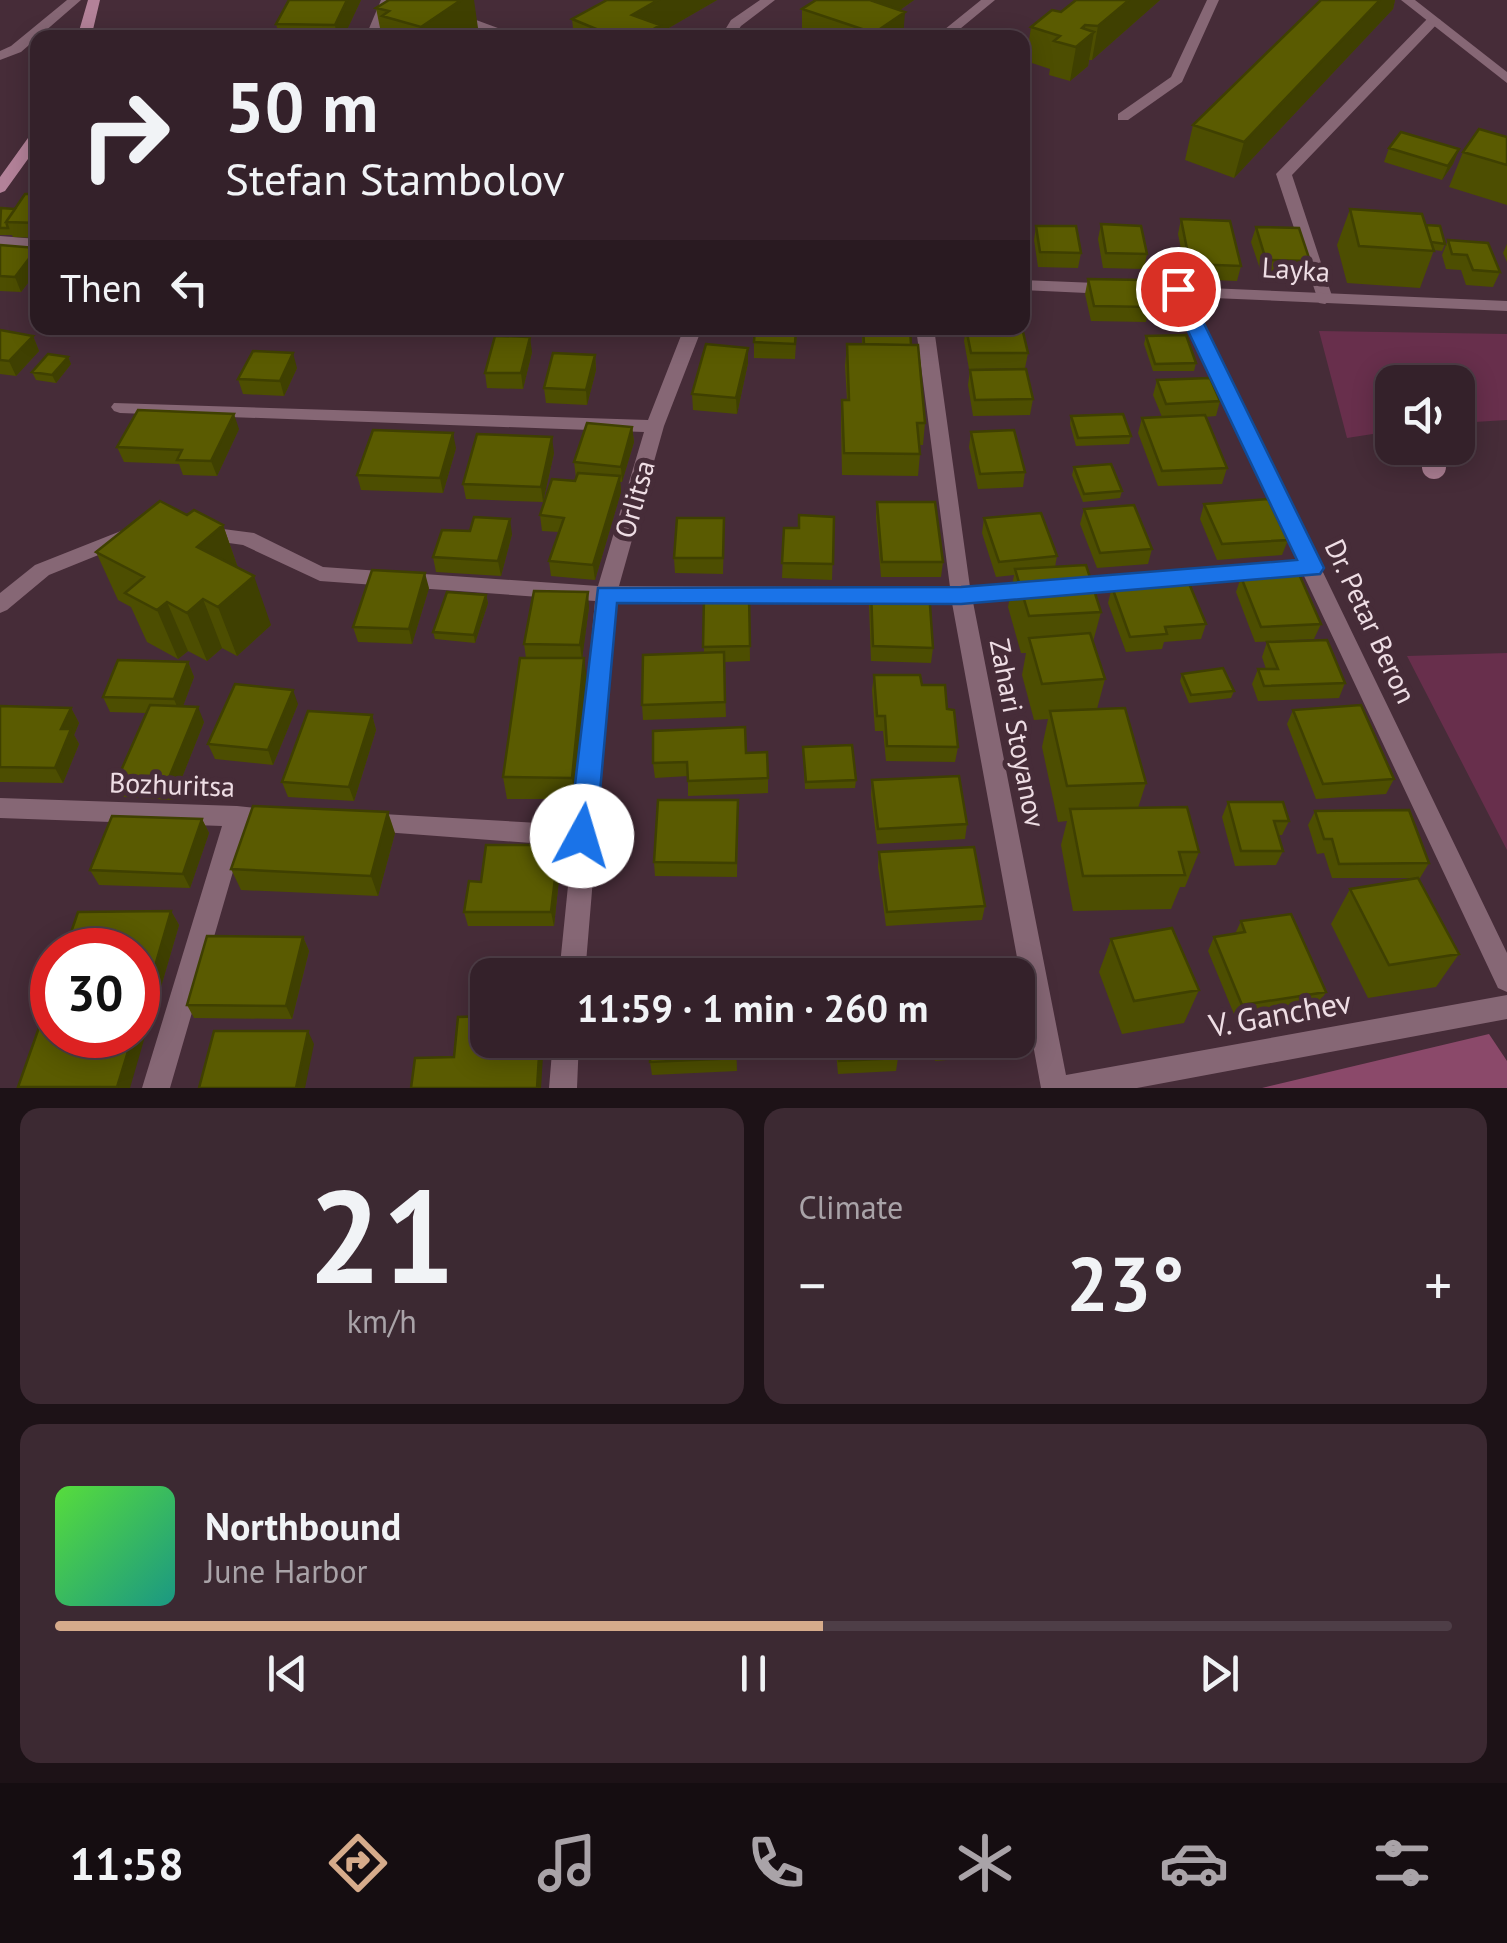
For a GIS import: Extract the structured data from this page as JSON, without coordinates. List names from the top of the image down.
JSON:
{
  "streets": {
    "street": [
      "Layka",
      "Orlitsa",
      "Dr. Petar Beron",
      "Zahari Stoyanov",
      "Bozhuritsa",
      "V. Ganchev"
    ]
  },
  "crossings": [
    ["Layka", "Dr. Petar Beron"]
  ],
  "page": {
    "turn": ["50 m", "Stefan Stambolov"],
    "then": "Then",
    "limit": "30",
    "trip": "11:59 · 1 min · 260 m",
    "tile": [
      ["21", "km/h"],
      "Climate"
    ],
    "heat": ["−", "23°", "+"],
    "song": ["Northbound", "June Harbor"],
    "tabs": "11:58"
  }
}
